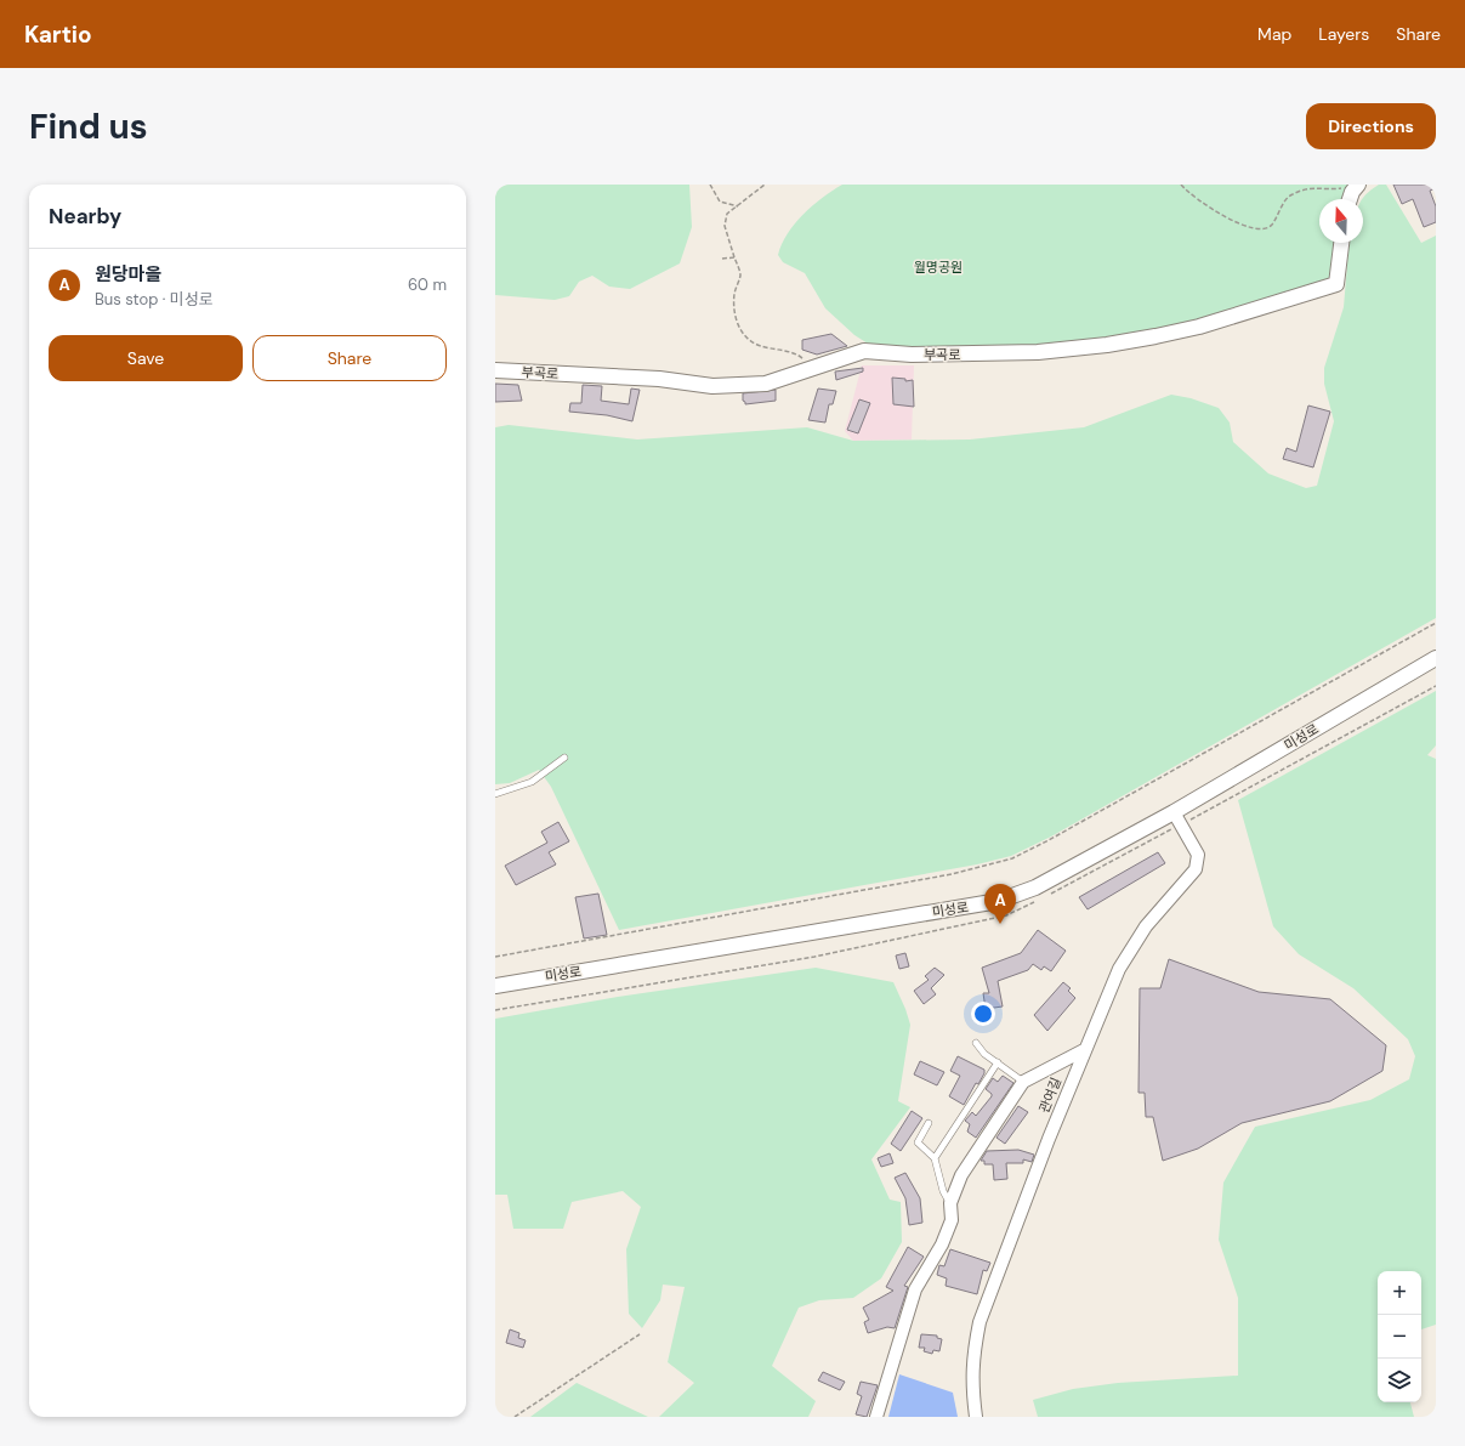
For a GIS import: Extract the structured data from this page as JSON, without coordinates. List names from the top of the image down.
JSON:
{
  "streets": {
    "street": ["부곡로", "미성로", "관여길"]
  },
  "crossings": [
    ["미성로", "관여길"]
  ],
  "parks": ["월명공원"],
  "north": "top",
  "page": {
    "header": "Kartio",
    "nav": ["Map", "Layers", "Share"],
    "buttons": [
      "Directions",
      ["Save", "Share"]
    ],
    "title": "Find us",
    "heading": "Nearby",
    "list": [
      {
        "mark": "A",
        "name": "원당마을",
        "note": "Bus stop · 미성로",
        "value": "60 m"
      }
    ],
    "pins": "A",
    "map_buttons": ["+", "−"]
  }
}
